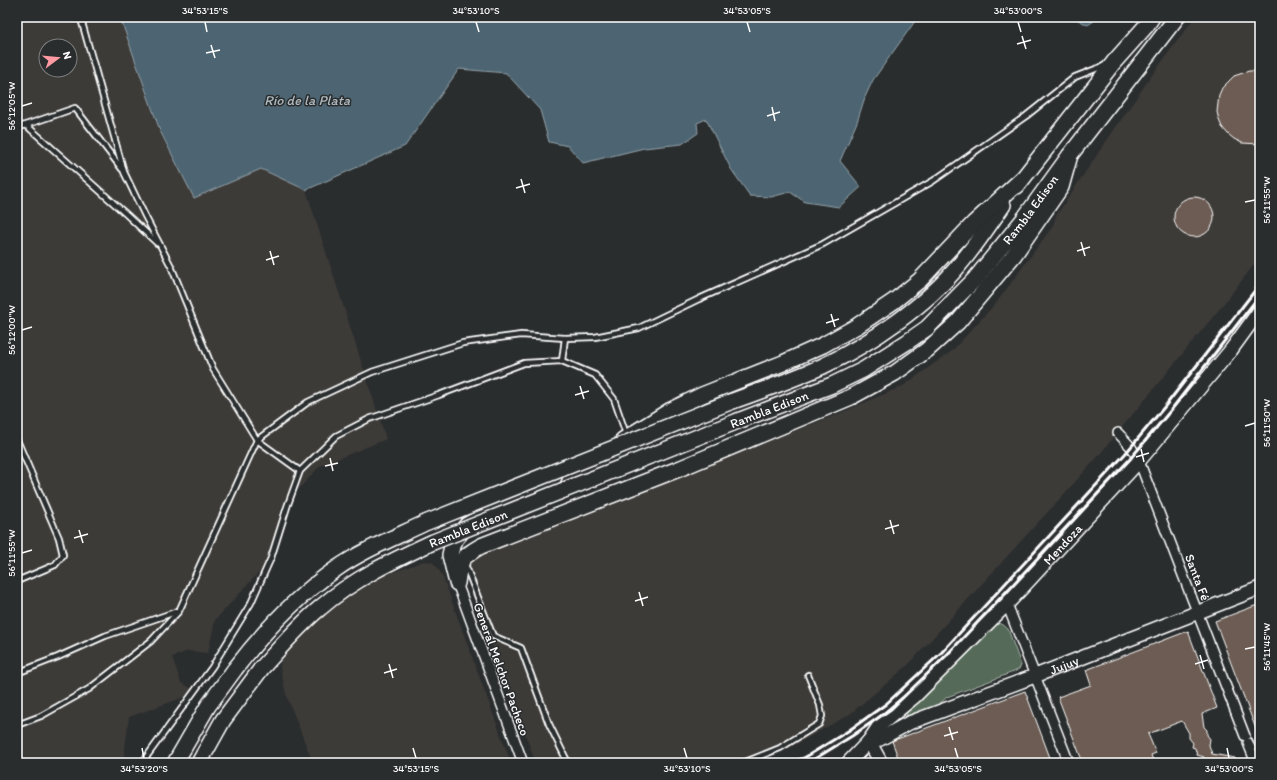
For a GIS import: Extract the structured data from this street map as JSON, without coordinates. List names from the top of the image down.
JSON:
{
  "streets": {
    "main road": ["Rambla Edison"],
    "street": [
      "Mendoza",
      "Santa Fé",
      "Jujuy",
      "General Melchor Pacheco"
    ]
  },
  "crossings": [
    ["Mendoza", "Santa Fé"],
    ["Mendoza", "Jujuy"],
    ["Santa Fé", "Jujuy"]
  ],
  "water": ["Río de la Plata"],
  "north": "right",
  "coordinates": [
    "34°53'15\"S",
    "34°53'10\"S",
    "34°53'05\"S",
    "34°53'00\"S",
    "56°12'05\"W",
    "56°11'55\"W",
    "56°12'00\"W",
    "56°11'50\"W",
    "56°11'45\"W",
    "34°53'20\"S"
  ]
}
